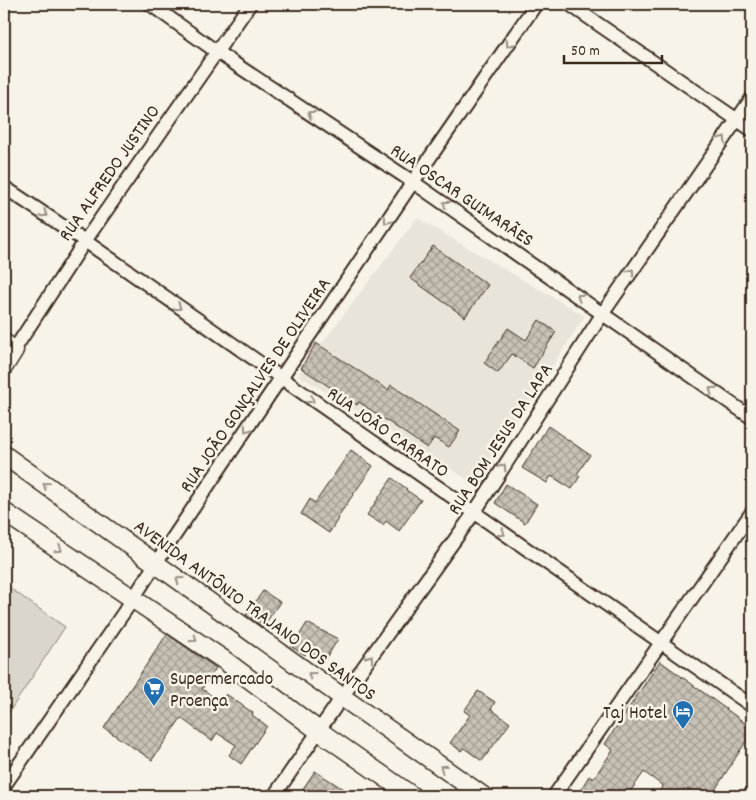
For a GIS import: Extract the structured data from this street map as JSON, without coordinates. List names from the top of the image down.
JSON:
{
  "streets": {
    "main road": ["RUA ALFREDO JUSTINO", "AVENIDA ANTÔNIO TRAJANO DOS SANTOS"],
    "street": [
      "RUA OSCAR GUIMARÃES",
      "RUA JOÃO GONÇALVES DE OLIVEIRA",
      "RUA JOÃO CARRATO",
      "RUA BOM JESUS DA LAPA"
    ]
  },
  "crossings": [
    ["RUA ALFREDO JUSTINO", "RUA OSCAR GUIMARÃES"],
    ["RUA ALFREDO JUSTINO", "RUA JOÃO CARRATO"],
    ["RUA OSCAR GUIMARÃES", "RUA JOÃO GONÇALVES DE OLIVEIRA"],
    ["RUA OSCAR GUIMARÃES", "RUA BOM JESUS DA LAPA"],
    ["RUA JOÃO GONÇALVES DE OLIVEIRA", "RUA JOÃO CARRATO"],
    ["RUA JOÃO GONÇALVES DE OLIVEIRA", "AVENIDA ANTÔNIO TRAJANO DOS SANTOS"],
    ["RUA JOÃO CARRATO", "RUA BOM JESUS DA LAPA"],
    ["RUA BOM JESUS DA LAPA", "AVENIDA ANTÔNIO TRAJANO DOS SANTOS"]
  ],
  "one_way": [
    "RUA OSCAR GUIMARÃES",
    "RUA JOÃO GONÇALVES DE OLIVEIRA",
    "RUA JOÃO CARRATO",
    "RUA BOM JESUS DA LAPA"
  ],
  "places": {
    "supermarket": ["Supermercado Proença"],
    "hotel": ["Taj Hotel"]
  },
  "scale_bar": "50 m"
}
